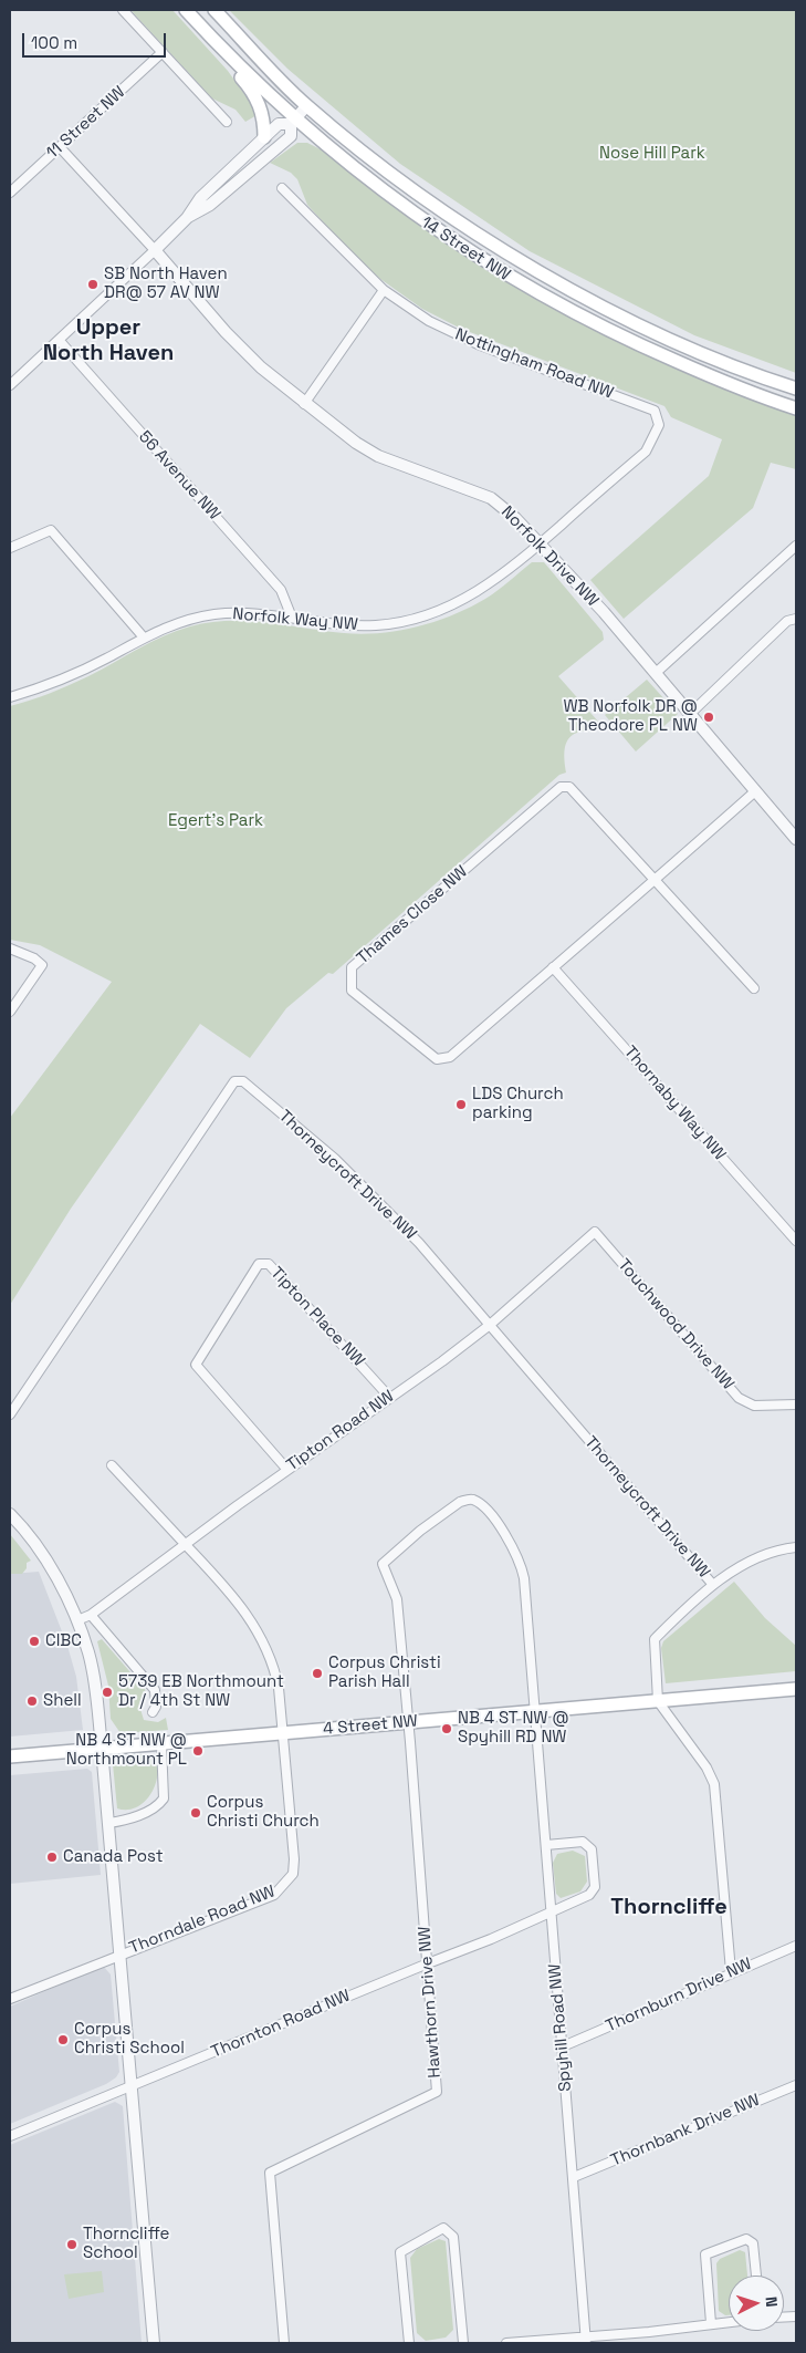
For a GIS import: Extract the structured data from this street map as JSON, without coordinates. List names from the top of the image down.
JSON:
{
  "streets": {
    "main road": ["14 Street NW", "4 Street NW"],
    "street": [
      "11 Street NW",
      "Nottingham Road NW",
      "56 Avenue NW",
      "Norfolk Drive NW",
      "Norfolk Way NW",
      "Thames Close NW",
      "Thornaby Way NW",
      "Thorneycroft Drive NW",
      "Tipton Place NW",
      "Touchwood Drive NW",
      "Tipton Road NW",
      "Thorndale Road NW",
      "Thornburn Drive NW",
      "Hawthorn Drive NW",
      "Thornton Road NW",
      "Spyhill Road NW",
      "Thornbank Drive NW"
    ]
  },
  "crossings": [
    ["Nottingham Road NW", "Norfolk Drive NW"],
    ["Nottingham Road NW", "Norfolk Way NW"],
    ["56 Avenue NW", "Norfolk Way NW"],
    ["Norfolk Drive NW", "Norfolk Way NW"],
    ["Norfolk Drive NW", "Thames Close NW"],
    ["Thames Close NW", "Thornaby Way NW"],
    ["Thorneycroft Drive NW", "Tipton Road NW"],
    ["Tipton Place NW", "Tipton Road NW"],
    ["Touchwood Drive NW", "Tipton Road NW"],
    ["Tipton Road NW", "Thorndale Road NW"],
    ["4 Street NW", "Thorndale Road NW"],
    ["4 Street NW", "Hawthorn Drive NW"],
    ["4 Street NW", "Spyhill Road NW"],
    ["Thornburn Drive NW", "Spyhill Road NW"],
    ["Hawthorn Drive NW", "Thornton Road NW"],
    ["Hawthorn Drive NW", "Spyhill Road NW"],
    ["Thornton Road NW", "Spyhill Road NW"],
    ["Spyhill Road NW", "Thornbank Drive NW"]
  ],
  "districts": ["Upper North Haven", "Thorncliffe"],
  "parks": ["Nose Hill Park", "Egert's Park"],
  "places": [
    "SB North Haven DR@ 57 AV NW",
    "WB Norfolk DR @ Theodore PL NW",
    "LDS Church parking",
    "CIBC",
    "Corpus Christi Parish Hall",
    "5739 EB Northmount Dr / 4th St NW",
    "Shell",
    "NB 4 ST NW @ Spyhill RD NW",
    "NB 4 ST NW @ Northmount PL",
    "Corpus Christi Church",
    "Canada Post",
    "Corpus Christi School",
    "Thorncliffe School"
  ],
  "scale_bar": "100 m",
  "north": "right"
}
